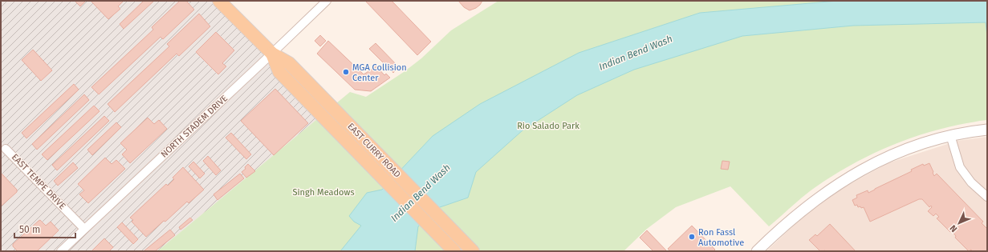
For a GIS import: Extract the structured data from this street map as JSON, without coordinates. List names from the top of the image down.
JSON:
{
  "streets": {
    "main road": ["EAST CURRY ROAD"],
    "street": ["NORTH STADEM DRIVE", "EAST TEMPE DRIVE"]
  },
  "crossings": [
    ["NORTH STADEM DRIVE", "EAST CURRY ROAD"],
    ["NORTH STADEM DRIVE", "EAST TEMPE DRIVE"]
  ],
  "water": ["Indian Bend Wash"],
  "parks": ["Rio Salado Park", "Singh Meadows"],
  "places": ["MGA Collision Center", "Ron Fassl Automotive"],
  "scale_bar": "50 m",
  "north": "bottom left"
}
